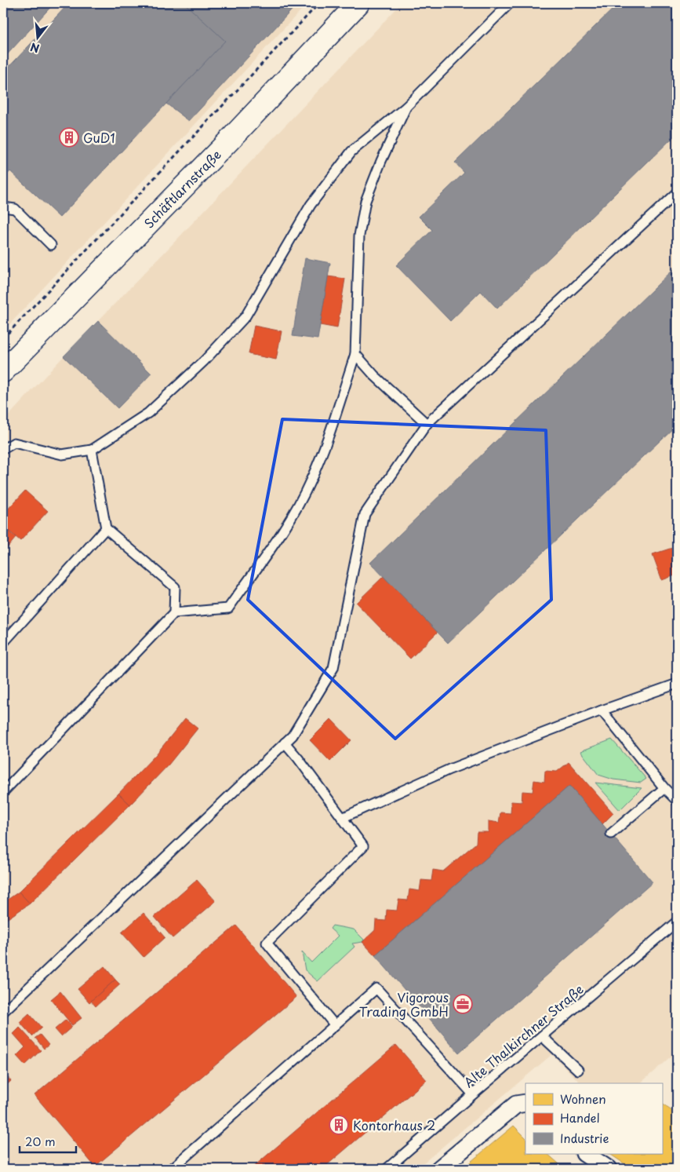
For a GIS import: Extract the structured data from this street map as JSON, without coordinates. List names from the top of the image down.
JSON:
{
  "streets": {
    "main road": ["Schäftlarnstraße"],
    "lane": ["Alte Thalkirchner Straße"]
  },
  "places": {
    "building": ["GuD1", "Kontorhaus 2"],
    "office": ["Vigorous Trading GmbH"]
  },
  "legend": ["Wohnen", "Handel", "Industrie"],
  "scale_bar": "20 m",
  "north": "bottom"
}
